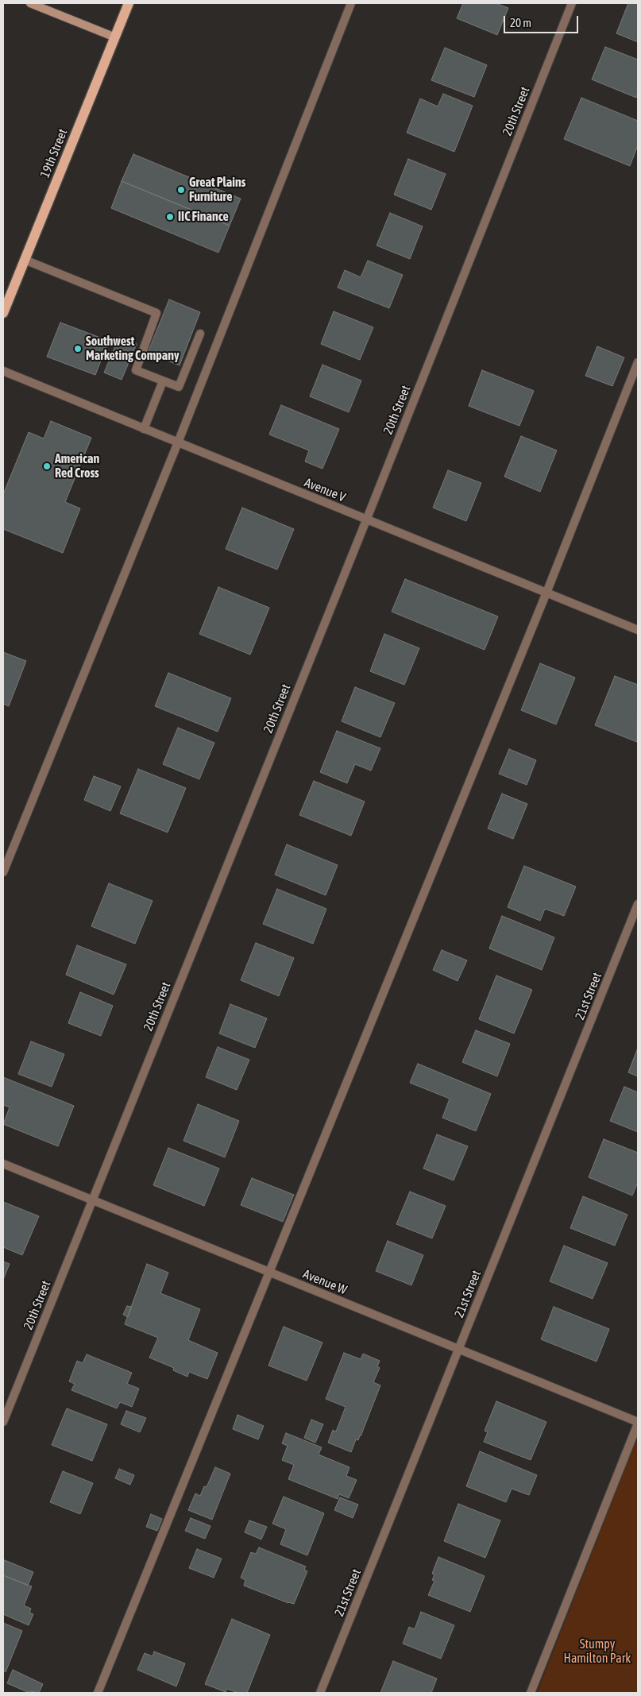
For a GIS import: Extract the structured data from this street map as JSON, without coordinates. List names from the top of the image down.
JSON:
{
  "streets": {
    "main road": ["19th Street"],
    "street": [
      "20th Street",
      "Avenue V",
      "21st Street",
      "Avenue W"
    ]
  },
  "crossings": [
    ["20th Street", "Avenue V"],
    ["20th Street", "Avenue W"],
    ["21st Street", "Avenue W"]
  ],
  "parks": ["Stumpy Hamilton Park"],
  "places": [
    "Great Plains Furniture",
    "IIC Finance",
    "Southwest Marketing Company",
    "American Red Cross"
  ],
  "scale_bar": "20 m"
}
